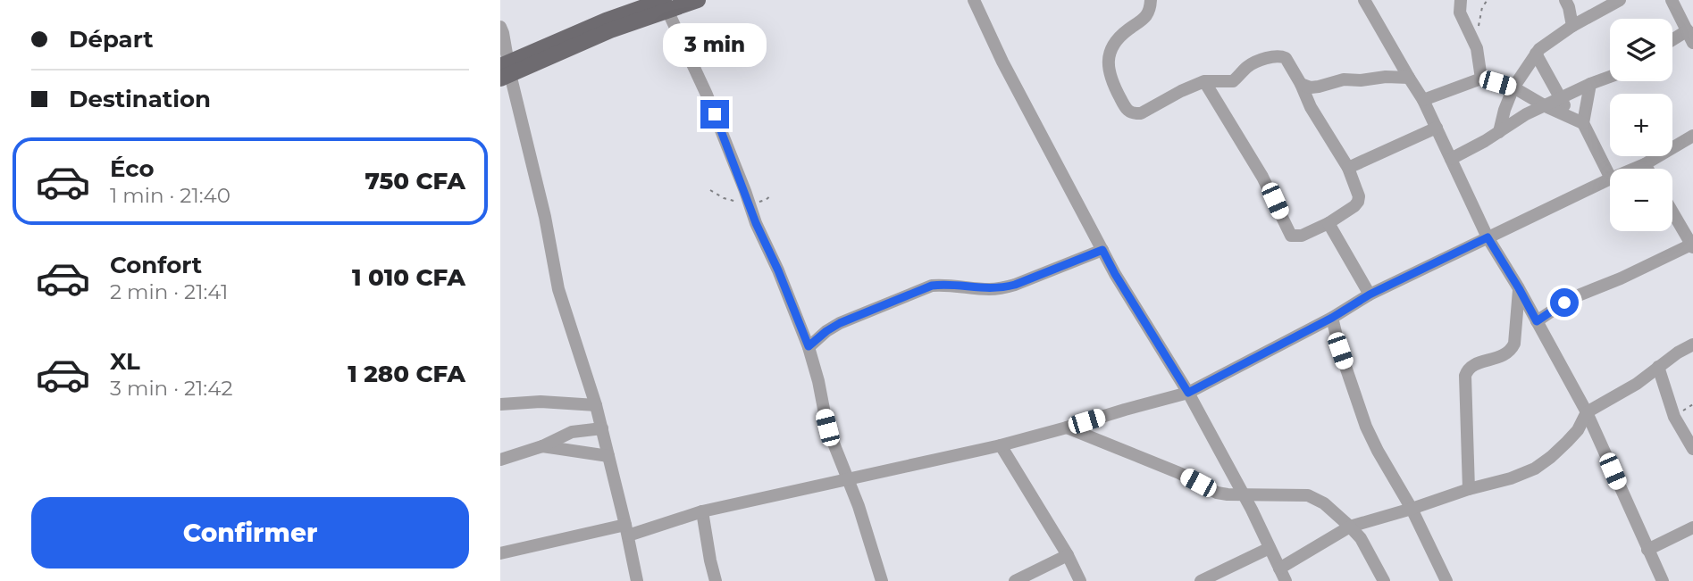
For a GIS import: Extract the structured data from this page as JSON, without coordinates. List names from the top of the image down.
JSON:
{
  "page": {
    "banner": ["Départ", "Destination"],
    "map_buttons": ["+", "−"],
    "bubble": "3 min",
    "list": [
      {
        "name": "Éco",
        "note": "1 min · 21:40",
        "value": "750 CFA"
      },
      {
        "name": "Confort",
        "note": "2 min · 21:41",
        "value": "1 010 CFA"
      },
      {
        "name": "XL",
        "note": "3 min · 21:42",
        "value": "1 280 CFA"
      }
    ],
    "buttons": "Confirmer"
  }
}
